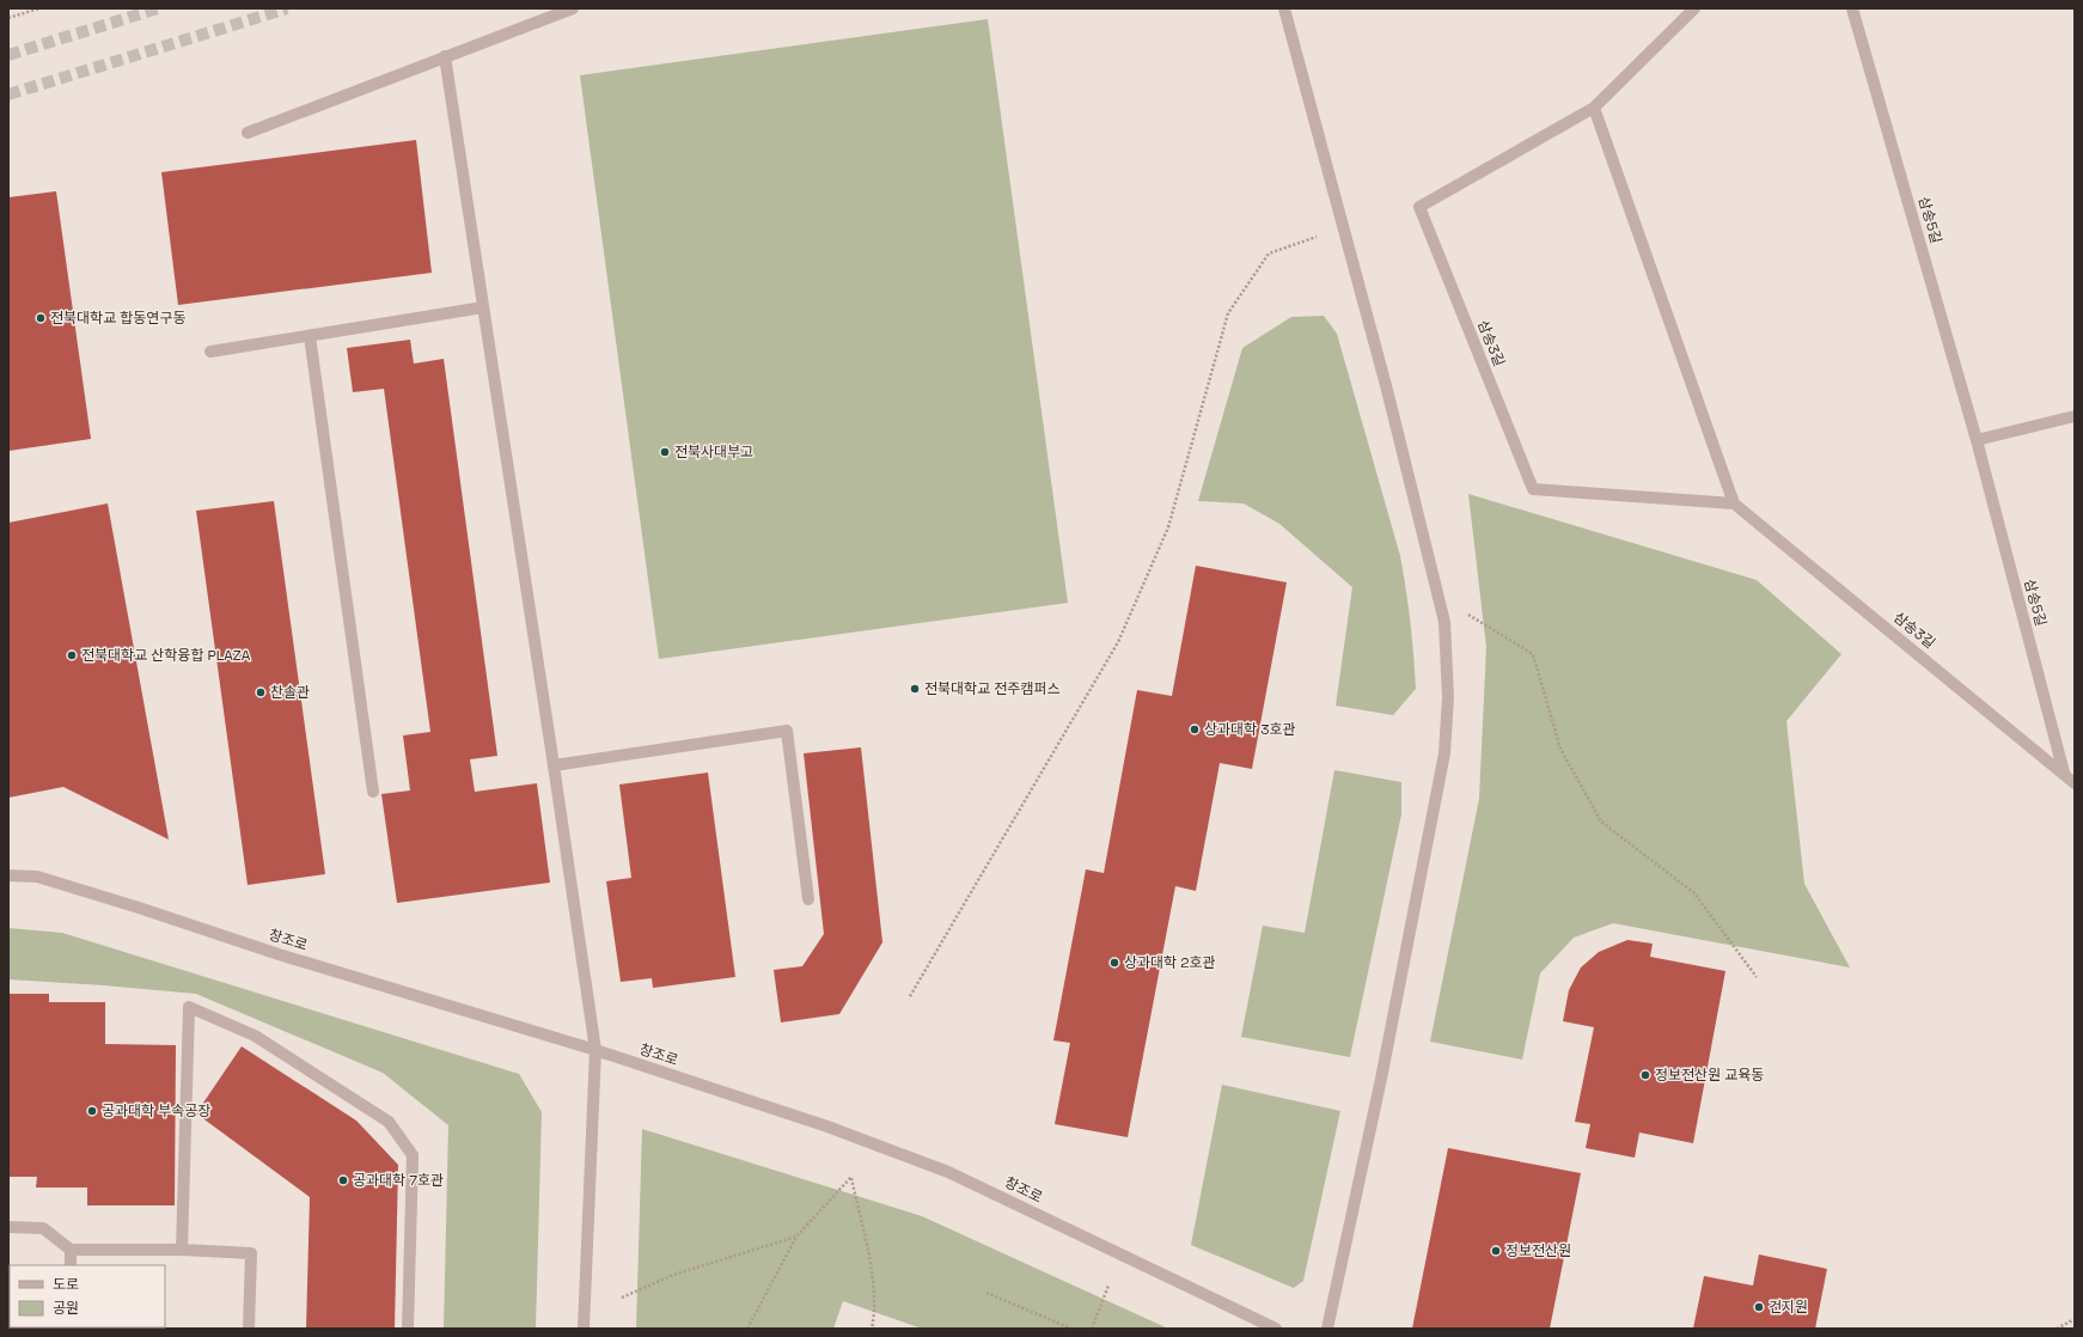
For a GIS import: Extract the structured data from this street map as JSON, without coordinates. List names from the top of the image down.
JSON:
{
  "streets": {
    "street": ["삼송5길", "삼송3길", "창조로"]
  },
  "crossings": [
    ["삼송5길", "삼송3길"]
  ],
  "places": [
    "전북대학교 합동연구동",
    "전북사대부고",
    "전북대학교 산학융합 PLAZA",
    "전북대학교 전주캠퍼스",
    "찬솔관",
    "상과대학 3호관",
    "상과대학 2호관",
    "정보전산원 교육동",
    "공과대학 부속공장",
    "공과대학 7호관",
    "정보전산원",
    "건지원"
  ],
  "legend": ["도로", "공원"]
}
